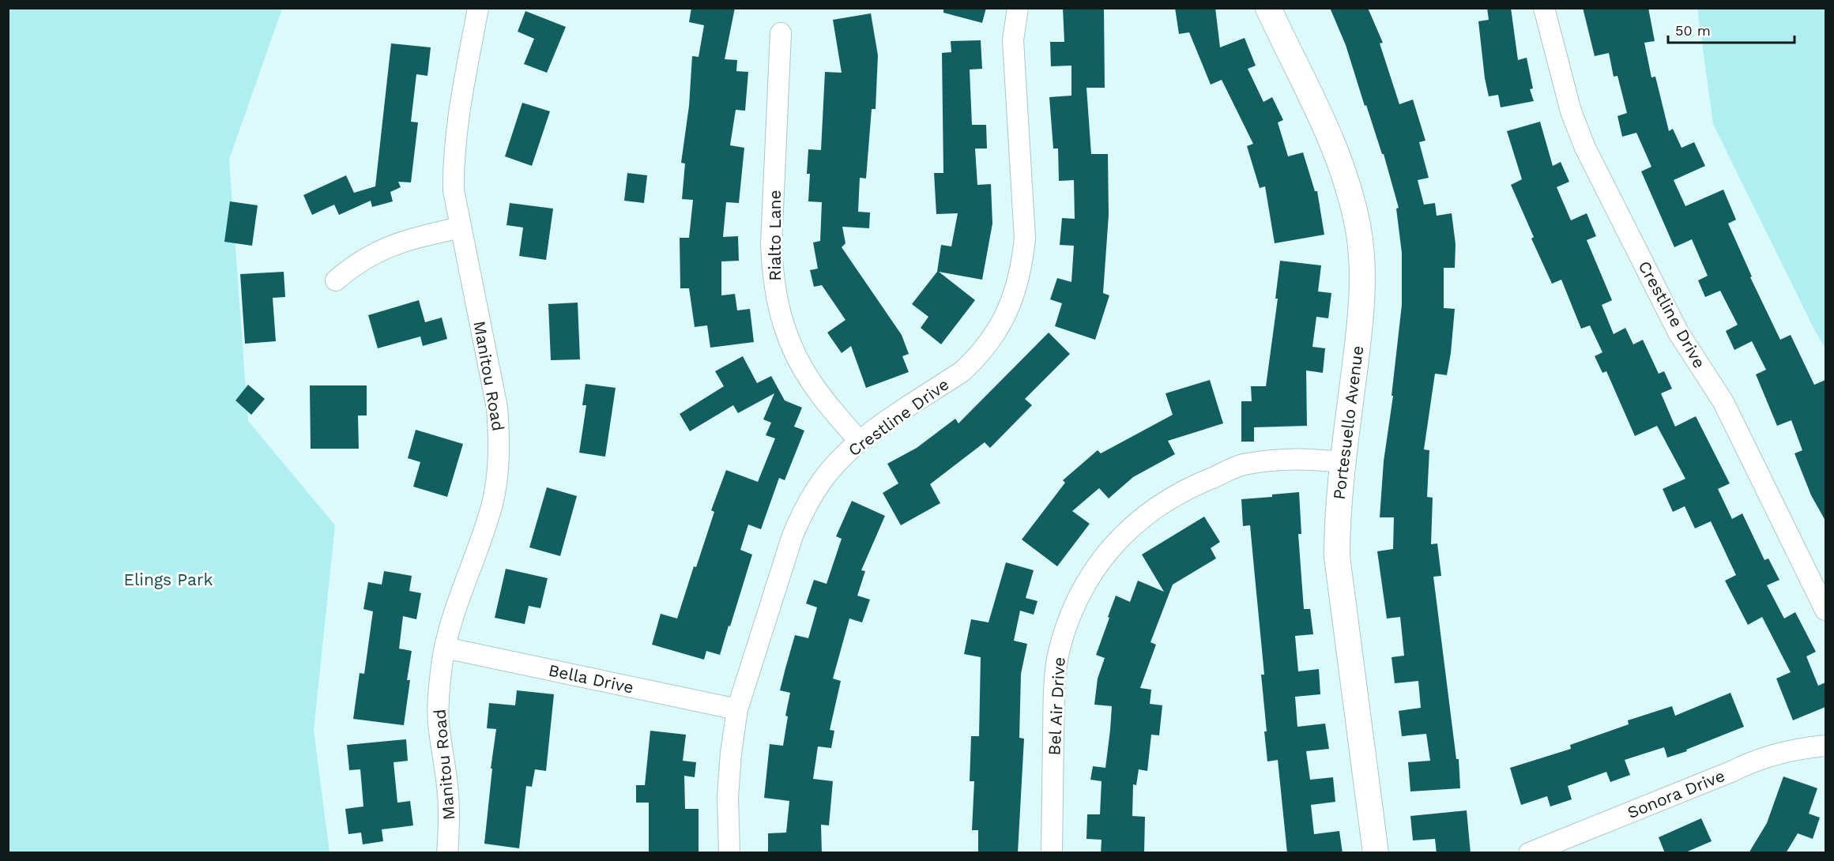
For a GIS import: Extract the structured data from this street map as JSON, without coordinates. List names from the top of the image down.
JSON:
{
  "streets": {
    "street": [
      "Rialto Lane",
      "Crestline Drive",
      "Manitou Road",
      "Portesuello Avenue",
      "Bella Drive",
      "Bel Air Drive",
      "Sonora Drive"
    ]
  },
  "crossings": [
    ["Rialto Lane", "Crestline Drive"],
    ["Crestline Drive", "Bella Drive"],
    ["Manitou Road", "Bella Drive"],
    ["Portesuello Avenue", "Bel Air Drive"]
  ],
  "parks": ["Elings Park"],
  "scale_bar": "50 m"
}
